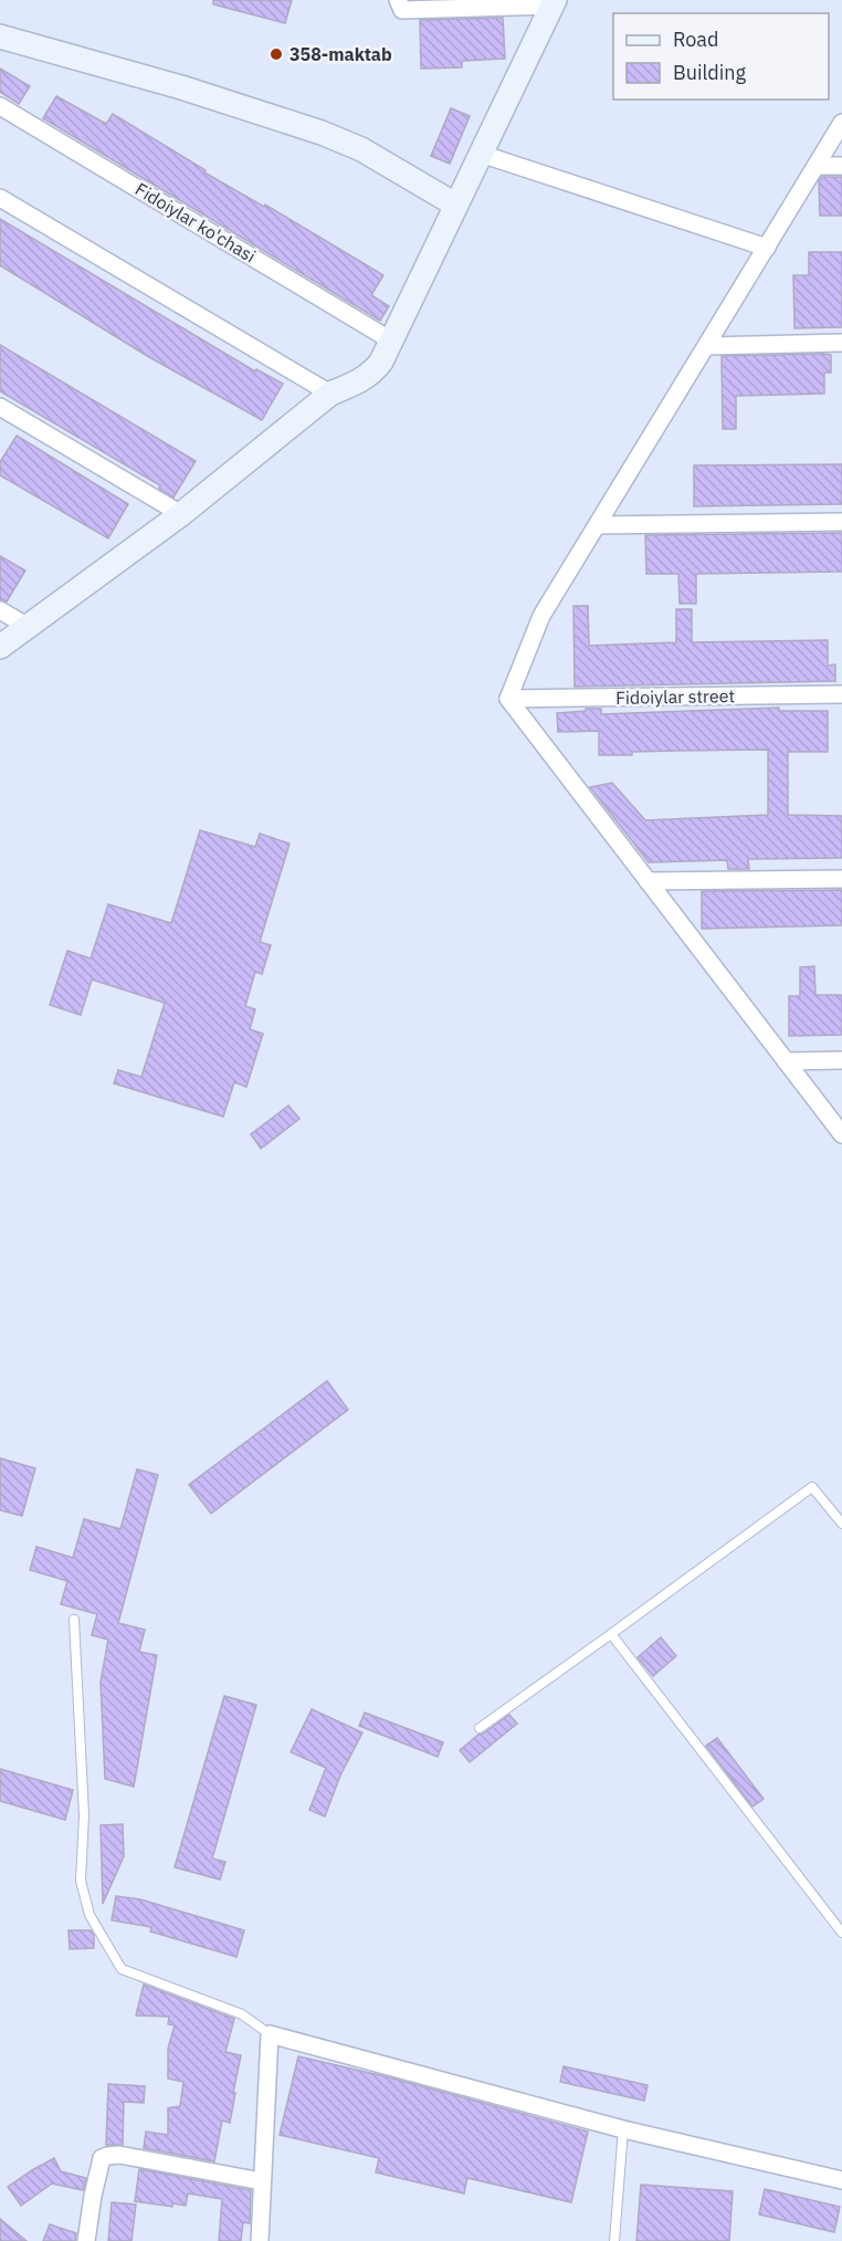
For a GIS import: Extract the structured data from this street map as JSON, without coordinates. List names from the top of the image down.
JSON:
{
  "streets": {
    "street": ["Fidoiylar ko'chasi", "Fidoiylar street"]
  },
  "places": ["358-maktab"],
  "legend": ["Road", "Building"]
}
